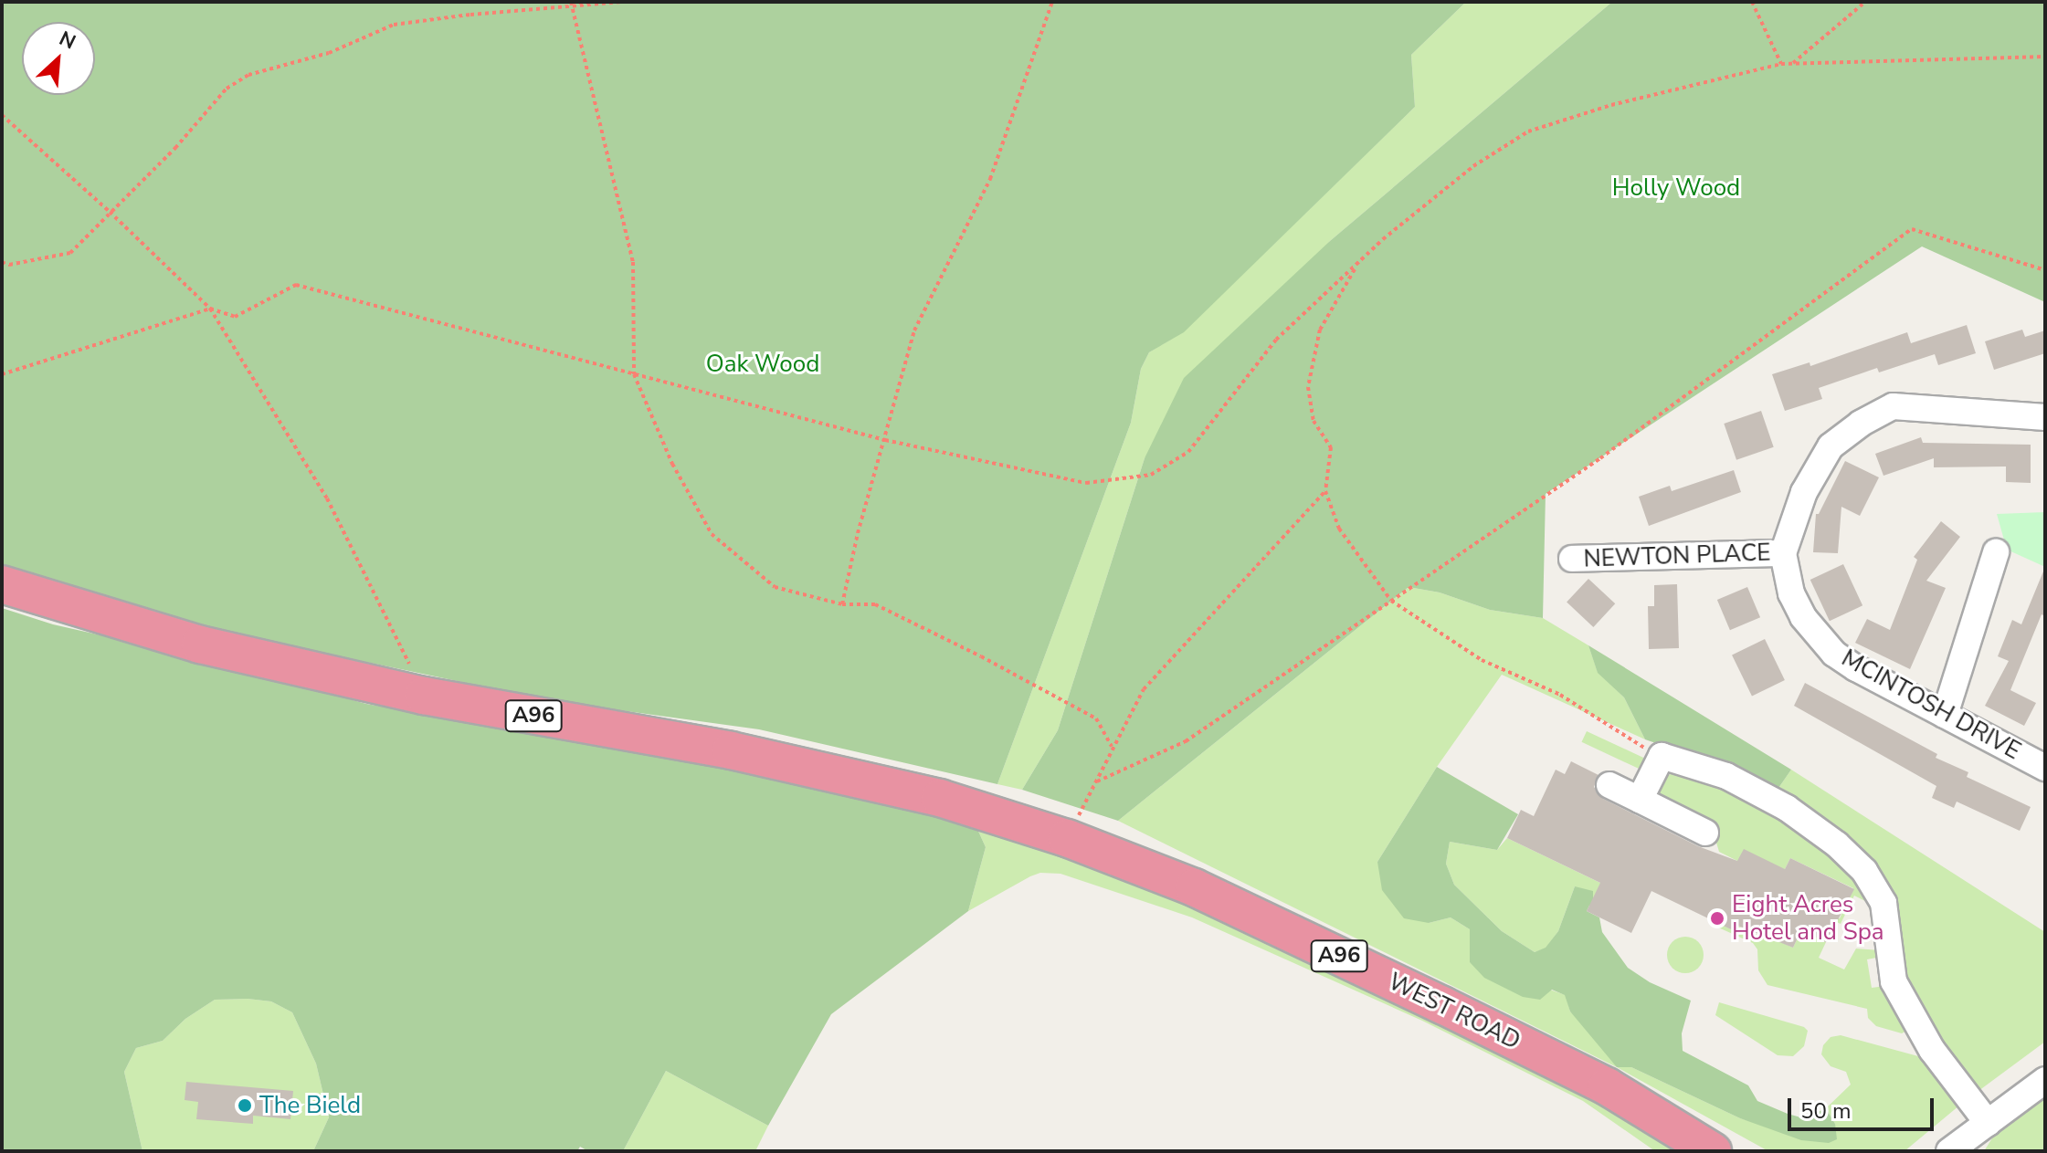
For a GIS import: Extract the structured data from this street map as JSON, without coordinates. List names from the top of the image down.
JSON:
{
  "streets": {
    "highway": ["A96", "WEST ROAD"],
    "street": ["NEWTON PLACE", "MCINTOSH DRIVE"]
  },
  "crossings": [
    ["NEWTON PLACE", "MCINTOSH DRIVE"],
    ["A96", "WEST ROAD"]
  ],
  "parks": ["Holly Wood", "Oak Wood"],
  "places": ["Eight Acres Hotel and Spa", "The Bield"],
  "scale_bar": "50 m",
  "north": "top right"
}
